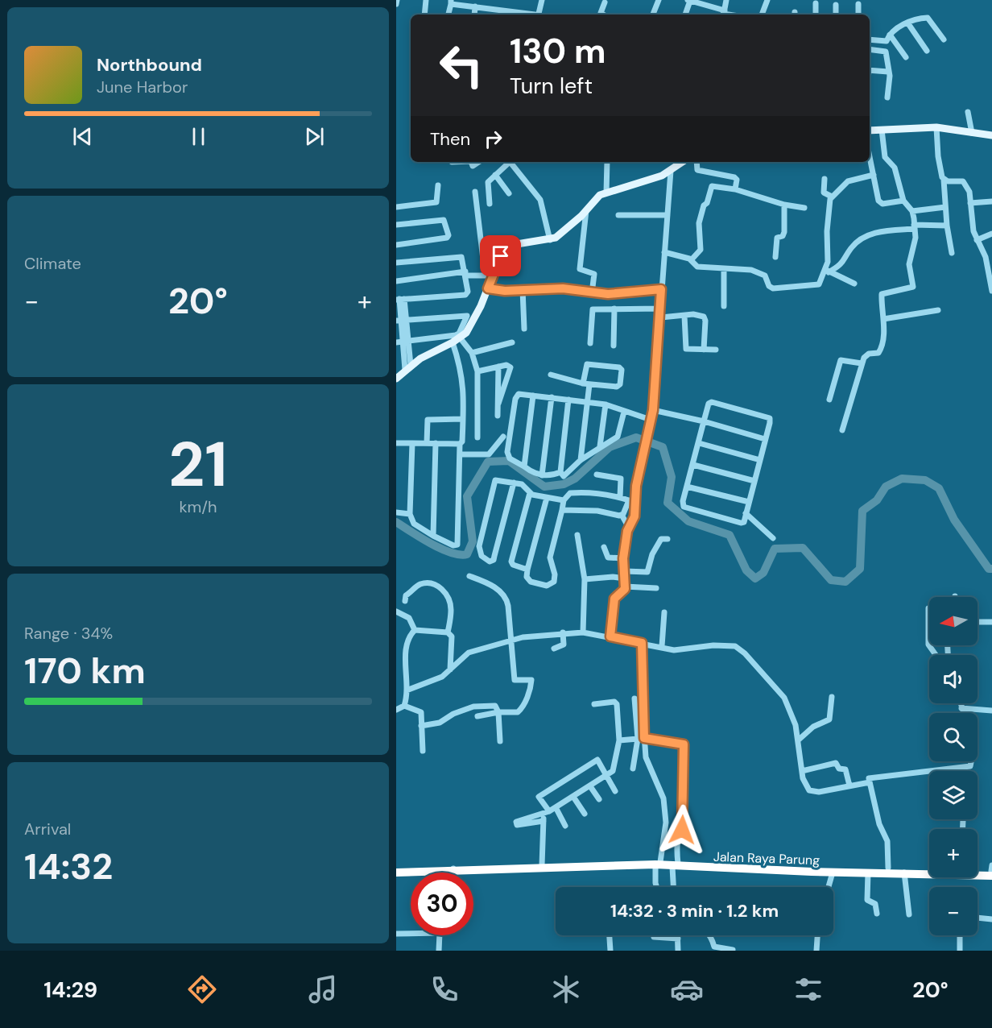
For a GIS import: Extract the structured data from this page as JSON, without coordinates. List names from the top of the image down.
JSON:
{
  "streets": {
    "highway": ["Jalan Raya Parung"]
  },
  "north": "left",
  "page": {
    "turn": ["130 m", "Turn left"],
    "song": ["Northbound", "June Harbor"],
    "then": "Then",
    "tile": [
      "Climate",
      ["21", "km/h"],
      ["Range · 34%", "170 km"],
      ["Arrival", "14:32"]
    ],
    "heat": ["−", "20°", "+"],
    "map_buttons": ["+", "−"],
    "limit": "30",
    "trip": "14:32 · 3 min · 1.2 km",
    "tabs": ["14:29", "20°"]
  }
}
